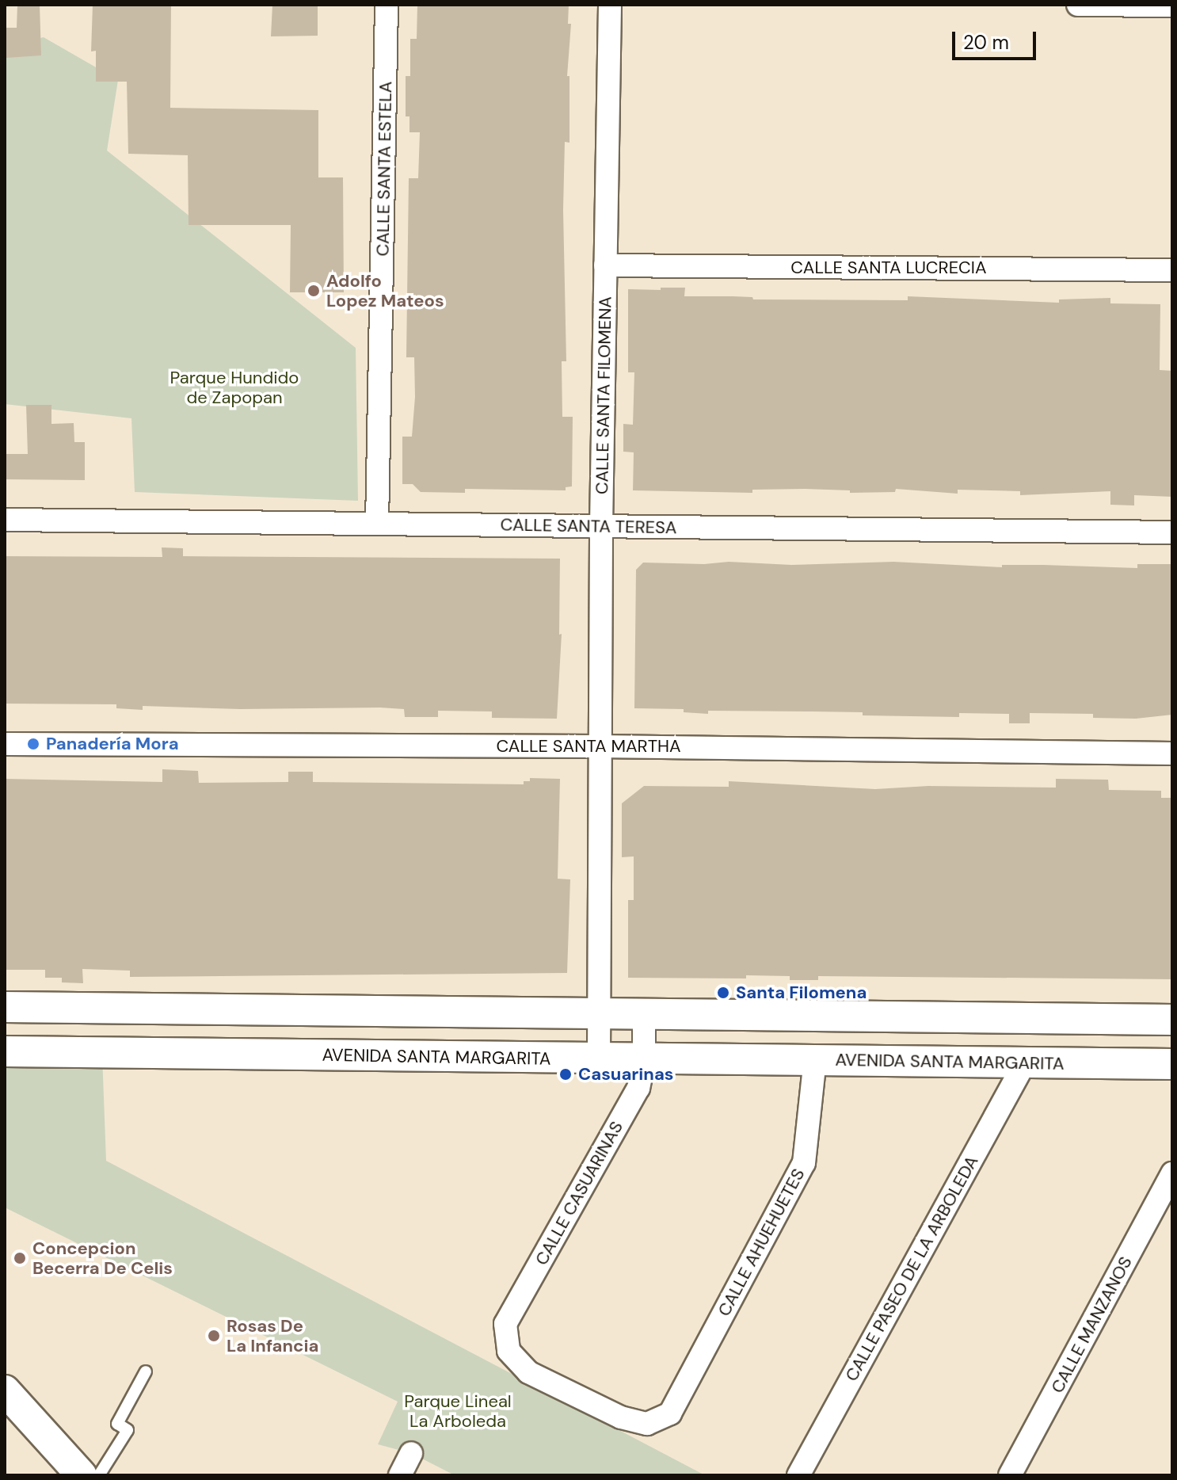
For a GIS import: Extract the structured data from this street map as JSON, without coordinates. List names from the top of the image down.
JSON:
{
  "streets": {
    "main road": ["AVENIDA SANTA MARGARITA"],
    "street": [
      "CALLE SANTA ESTELA",
      "CALLE SANTA LUCRECIA",
      "CALLE SANTA FILOMENA",
      "CALLE SANTA TERESA",
      "CALLE SANTA MARTHA",
      "CALLE CASUARINAS",
      "CALLE AHUEHUETES",
      "CALLE PASEO DE LA ARBOLEDA",
      "CALLE MANZANOS"
    ]
  },
  "crossings": [
    ["CALLE SANTA ESTELA", "CALLE SANTA TERESA"],
    ["CALLE SANTA LUCRECIA", "CALLE SANTA FILOMENA"],
    ["CALLE SANTA FILOMENA", "CALLE SANTA TERESA"],
    ["CALLE SANTA FILOMENA", "CALLE SANTA MARTHA"],
    ["CALLE SANTA FILOMENA", "AVENIDA SANTA MARGARITA"],
    ["AVENIDA SANTA MARGARITA", "CALLE CASUARINAS"],
    ["AVENIDA SANTA MARGARITA", "CALLE AHUEHUETES"],
    ["AVENIDA SANTA MARGARITA", "CALLE PASEO DE LA ARBOLEDA"],
    ["CALLE CASUARINAS", "CALLE AHUEHUETES"]
  ],
  "parks": ["Parque Hundido de Zapopan", "Parque Lineal La Arboleda"],
  "places": [
    "Adolfo Lopez Mateos",
    "Panadería Mora",
    "Santa Filomena",
    "Casuarinas",
    "Concepcion Becerra De Celis",
    "Rosas De La Infancia"
  ],
  "scale_bar": "20 m"
}
